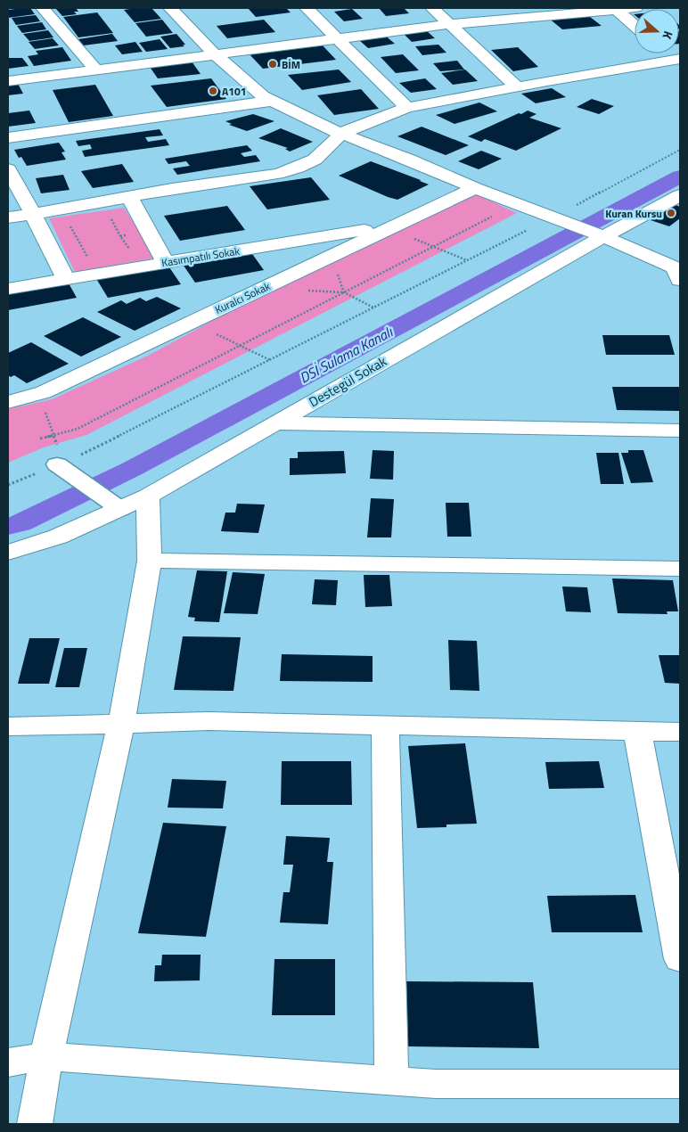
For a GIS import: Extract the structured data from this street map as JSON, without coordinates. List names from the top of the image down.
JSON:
{
  "streets": {
    "street": ["Kasımpatılı Sokak", "Kuralcı Sokak", "Destegül Sokak"]
  },
  "crossings": [
    ["Kasımpatılı Sokak", "Kuralcı Sokak"]
  ],
  "water": ["DSİ Sulama Kanalı"],
  "places": ["BİM", "A101", "Kuran Kursu"],
  "north": "right"
}
